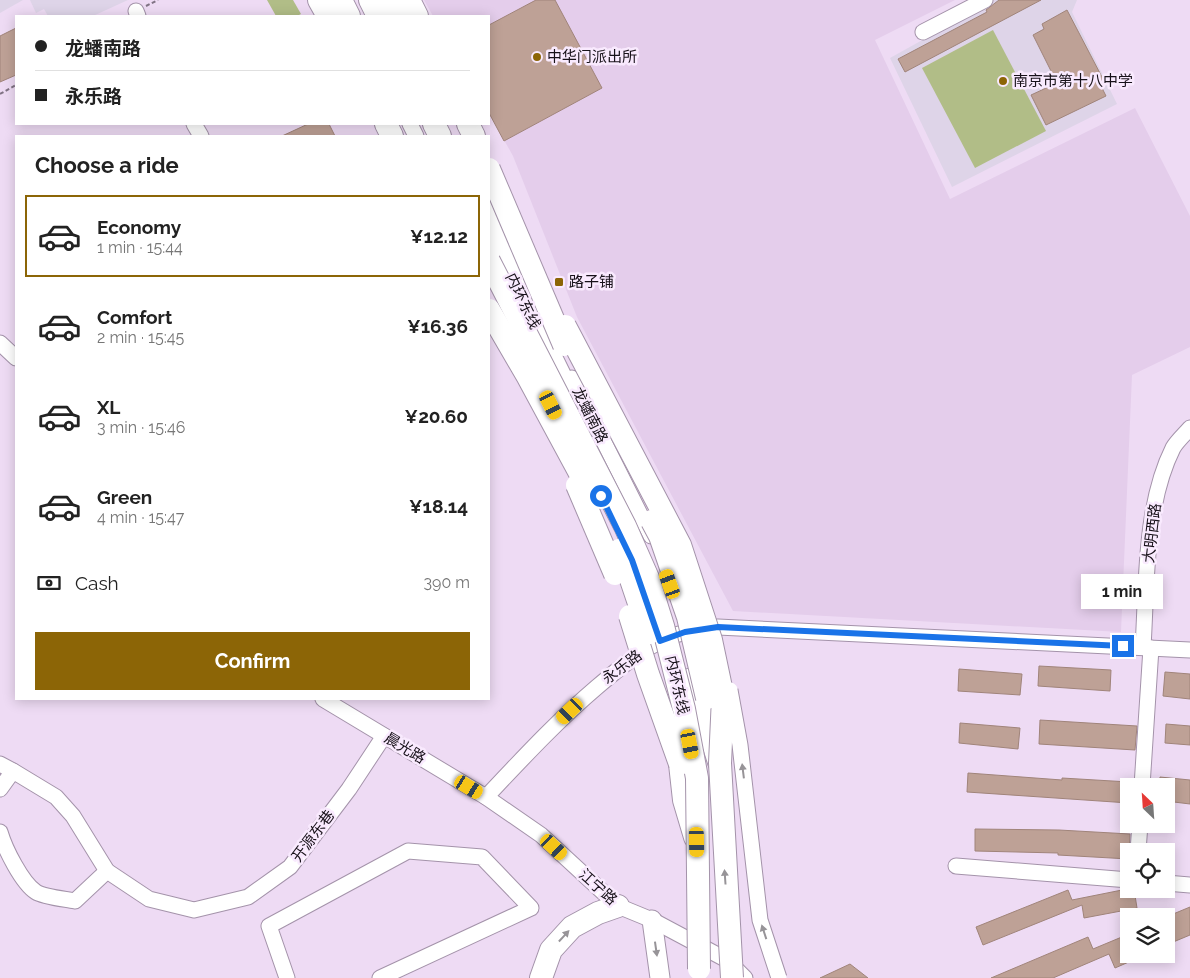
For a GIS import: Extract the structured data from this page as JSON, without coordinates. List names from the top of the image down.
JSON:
{
  "streets": {
    "highway": ["内环东线"],
    "street": [
      "龙蟠南路",
      "大明西路",
      "永乐路",
      "晨光路",
      "开源东巷",
      "江宁路"
    ]
  },
  "crossings": [
    ["龙蟠南路", "永乐路"],
    ["大明西路", "永乐路"],
    ["永乐路", "晨光路"],
    ["永乐路", "江宁路"],
    ["晨光路", "开源东巷"],
    ["晨光路", "江宁路"]
  ],
  "places": {
    "other": ["中华门派出所", "南京市第十八中学"],
    "transit": ["路子铺"]
  },
  "north": "top left",
  "page": {
    "banner": ["龙蟠南路", "永乐路"],
    "heading": "Choose a ride",
    "list": [
      {
        "name": "Economy",
        "note": "1 min · 15:44",
        "value": "¥12.12"
      },
      {
        "name": "Comfort",
        "note": "2 min · 15:45",
        "value": "¥16.36"
      },
      {
        "name": "XL",
        "note": "3 min · 15:46",
        "value": "¥20.60"
      },
      {
        "name": "Green",
        "note": "4 min · 15:47",
        "value": "¥18.14"
      }
    ],
    "pay": ["Cash", "390 m"],
    "bubble": "1 min",
    "buttons": "Confirm"
  }
}
